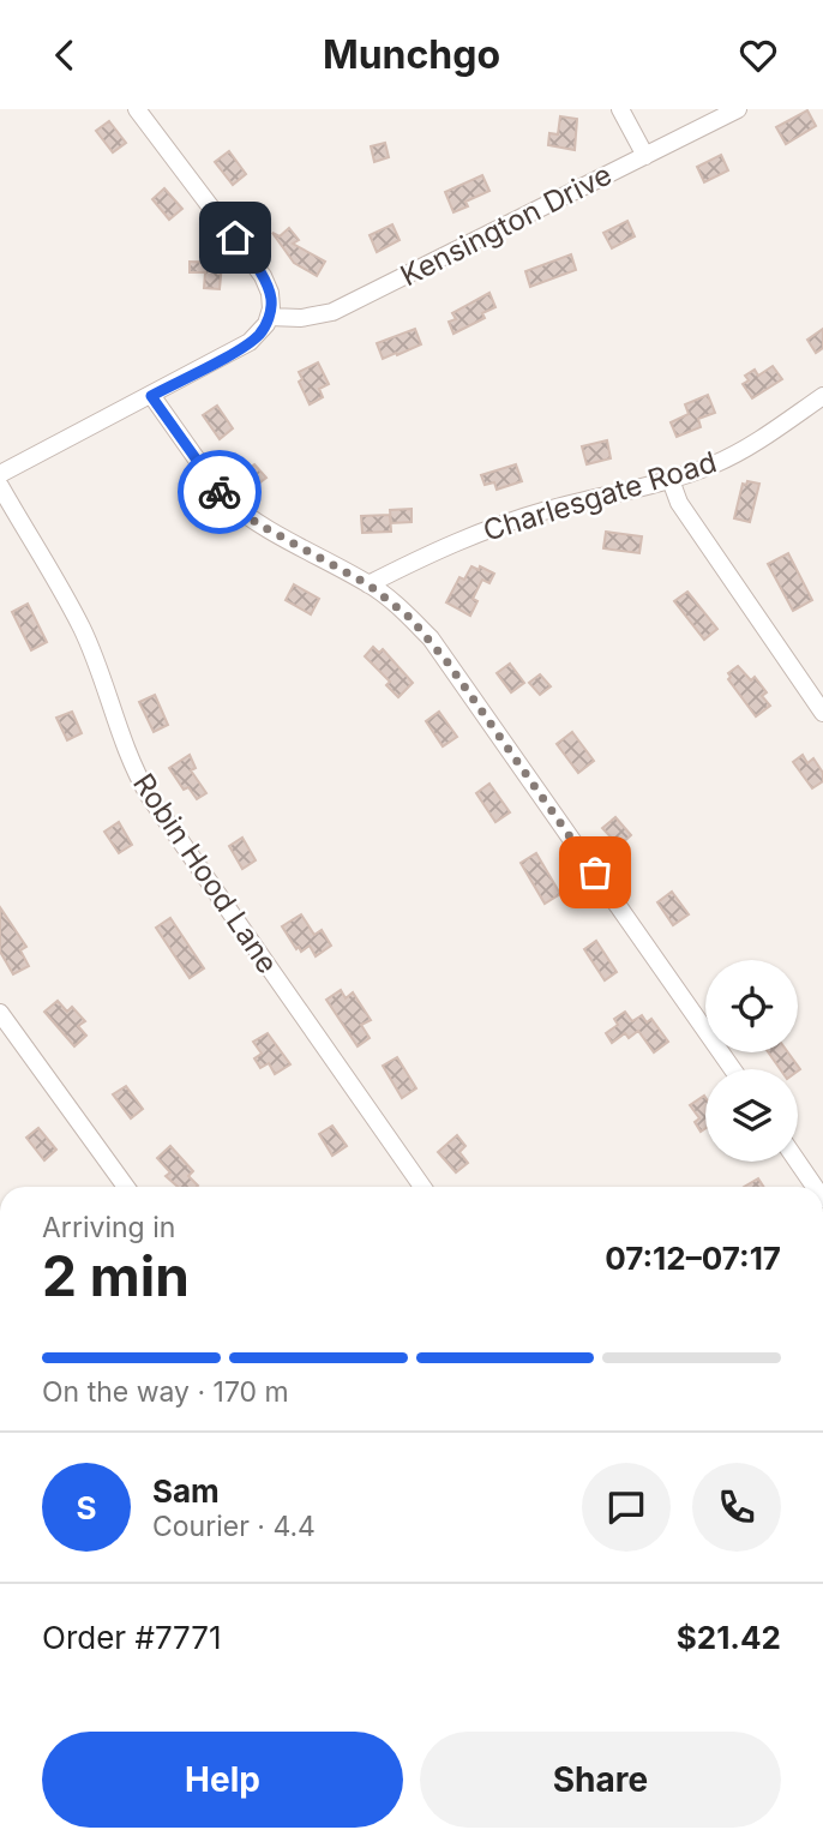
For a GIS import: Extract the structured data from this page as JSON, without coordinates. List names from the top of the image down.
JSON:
{
  "streets": {
    "street": ["Kensington Drive", "Charlesgate Road", "Robin Hood Lane"]
  },
  "page": {
    "header": "Munchgo",
    "heading": ["2 min", "Arriving in", "07:12–07:17"],
    "panel": [
      "Sam",
      "Courier · 4.4",
      "Order #7771",
      "$21.42"
    ],
    "bar": "On the way · 170 m",
    "round": "S",
    "buttons": ["Help", "Share"]
  }
}
